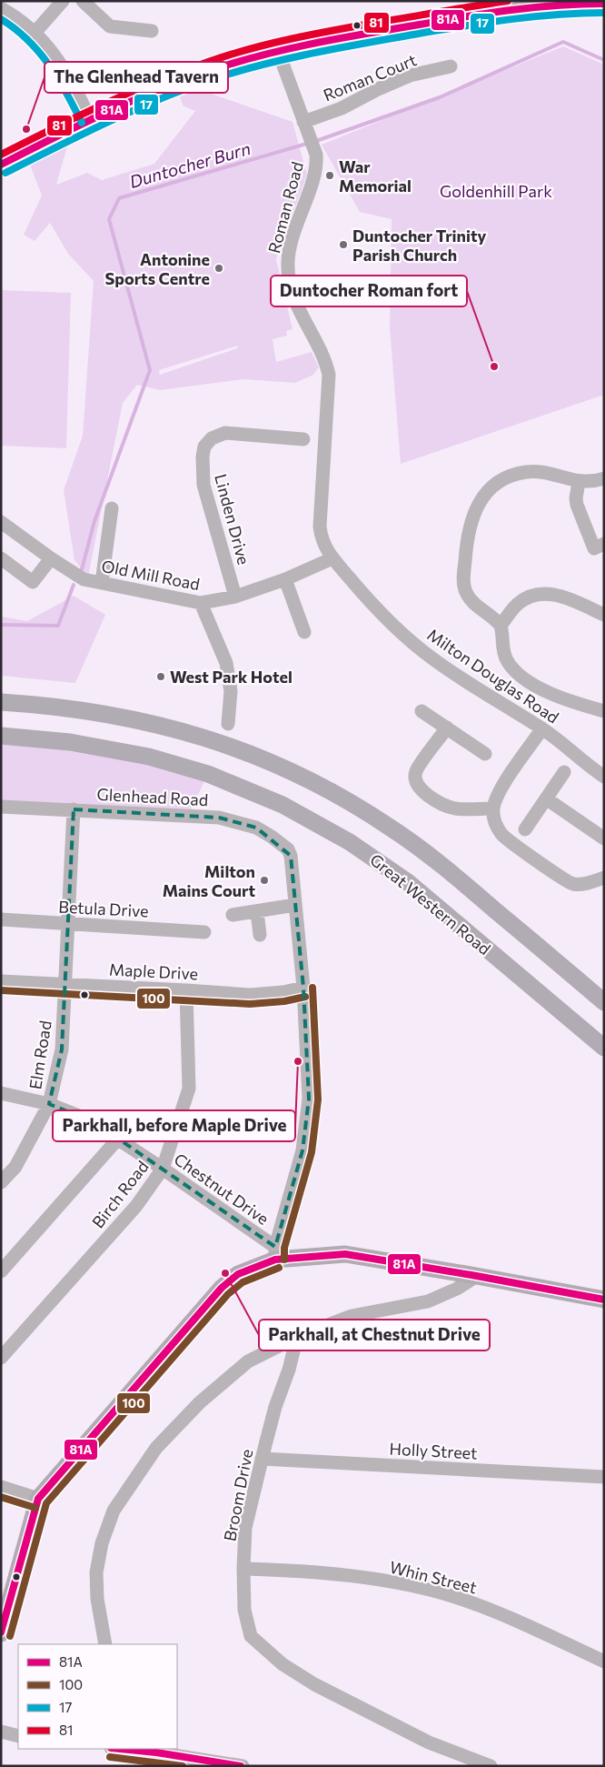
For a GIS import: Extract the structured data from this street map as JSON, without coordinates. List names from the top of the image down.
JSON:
{
  "streets": {
    "main road": ["Great Western Road"],
    "street": [
      "Roman Court",
      "Roman Road",
      "Linden Drive",
      "Old Mill Road",
      "Milton Douglas Road",
      "Glenhead Road",
      "Betula Drive",
      "Maple Drive",
      "Elm Road",
      "Chestnut Drive",
      "Birch Road",
      "Holly Street",
      "Broom Drive",
      "Whin Street"
    ]
  },
  "crossings": [
    ["Roman Court", "Roman Road"],
    ["Roman Road", "Old Mill Road"],
    ["Roman Road", "Milton Douglas Road"],
    ["Linden Drive", "Old Mill Road"],
    ["Old Mill Road", "Milton Douglas Road"],
    ["Glenhead Road", "Elm Road"],
    ["Betula Drive", "Elm Road"],
    ["Maple Drive", "Elm Road"],
    ["Maple Drive", "Birch Road"],
    ["Elm Road", "Chestnut Drive"],
    ["Chestnut Drive", "Birch Road"],
    ["Holly Street", "Broom Drive"],
    ["Broom Drive", "Whin Street"]
  ],
  "water": ["Duntocher Burn"],
  "parks": ["Goldenhill Park"],
  "places": [
    "The Glenhead Tavern",
    "War Memorial",
    "Duntocher Trinity Parish Church",
    "Antonine Sports Centre",
    "Duntocher Roman fort",
    "West Park Hotel",
    "Milton Mains Court",
    "Parkhall, before Maple Drive",
    "Parkhall, at Chestnut Drive"
  ],
  "lines": [
    "transit line 81",
    "transit line 81A",
    "transit line 17",
    "transit line 100"
  ],
  "legend": [
    "81A",
    "100",
    "17",
    "81"
  ]
}
